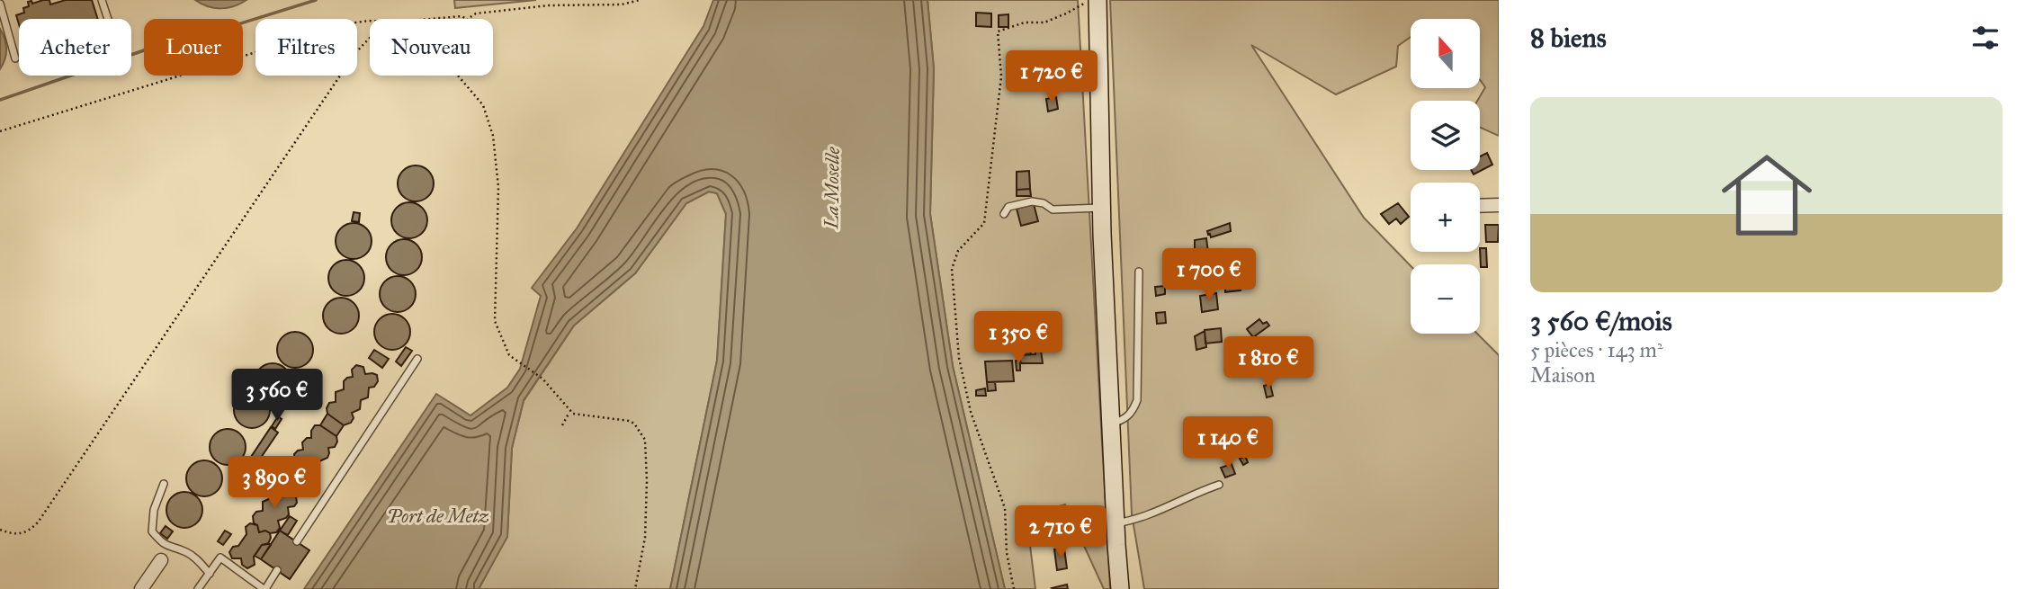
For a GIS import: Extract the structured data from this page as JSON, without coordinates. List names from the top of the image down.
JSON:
{
  "water": ["La Moselle", "Port de Metz"],
  "north": "top",
  "page": {
    "heading": "8 biens",
    "map_buttons": ["+", "−"],
    "chip": [
      "Acheter",
      "Louer",
      "Filtres",
      "Nouveau"
    ],
    "price": [
      "1 720 €",
      "1 700 €",
      "1 350 €",
      "1 810 €",
      "3 560 €",
      "1 140 €",
      "3 890 €",
      "2 710 €"
    ],
    "list": [
      {
        "name": "3 560 €/mois",
        "note": "5 pièces · 143 m² · Maison"
      }
    ]
  }
}
